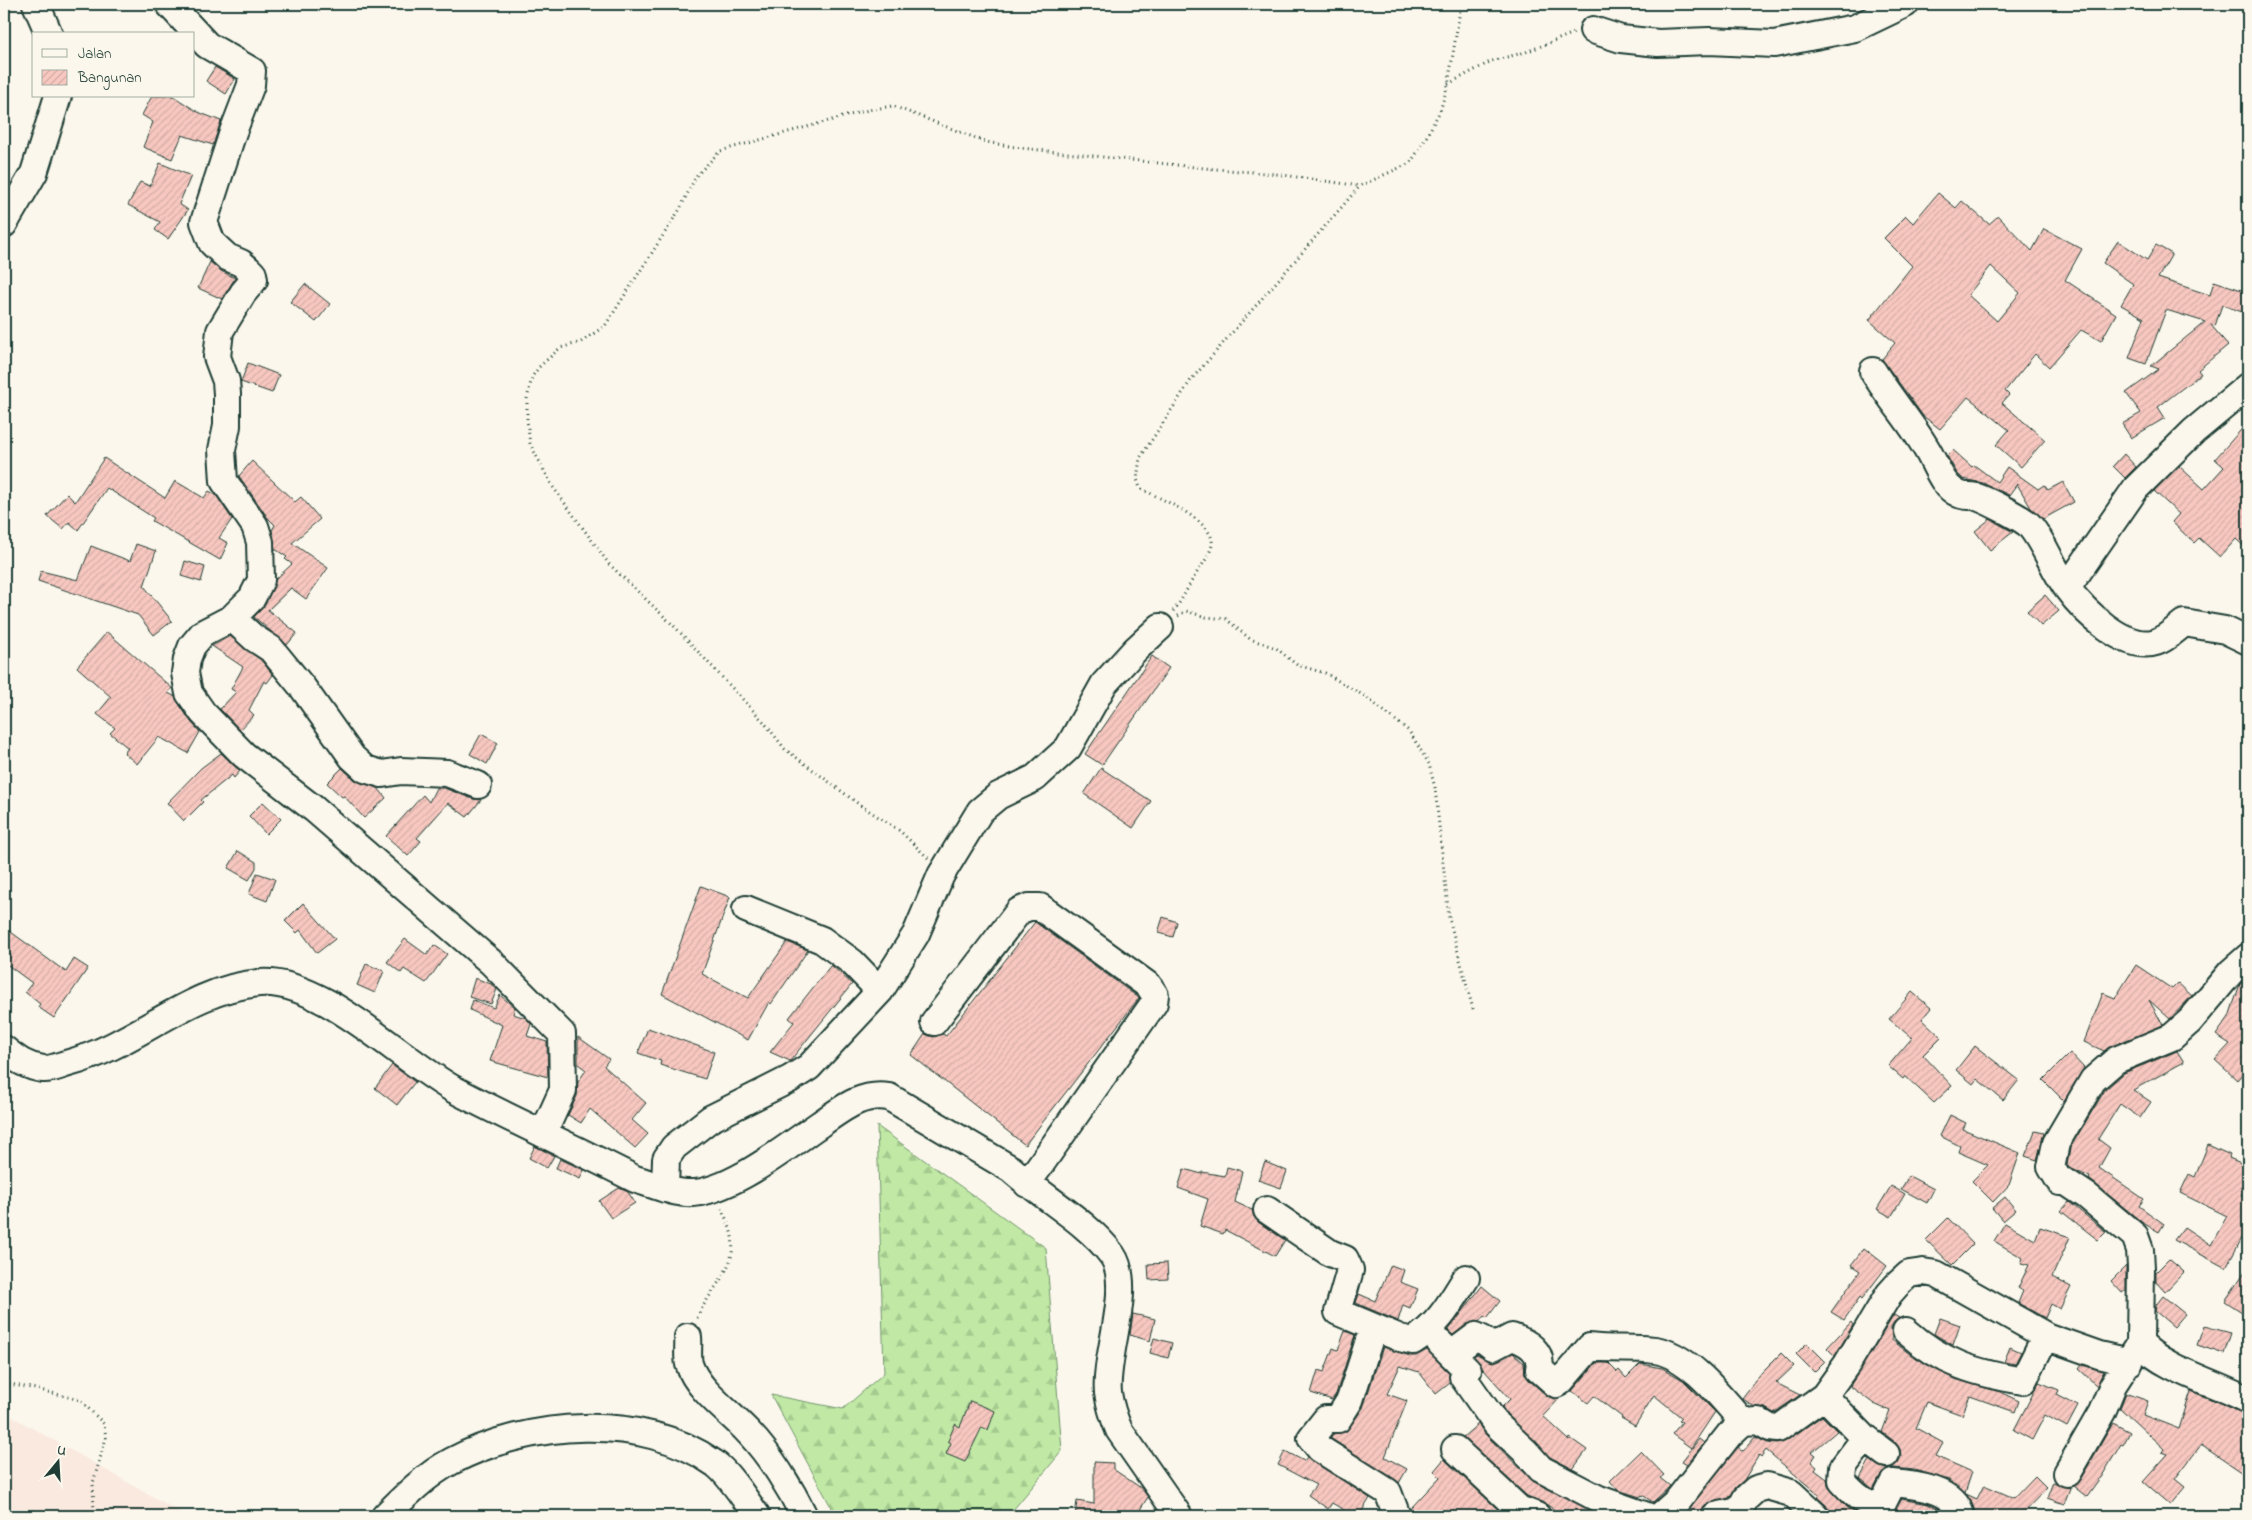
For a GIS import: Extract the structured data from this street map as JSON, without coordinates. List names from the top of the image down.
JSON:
{
  "legend": ["Jalan", "Bangunan"],
  "north": "top"
}
